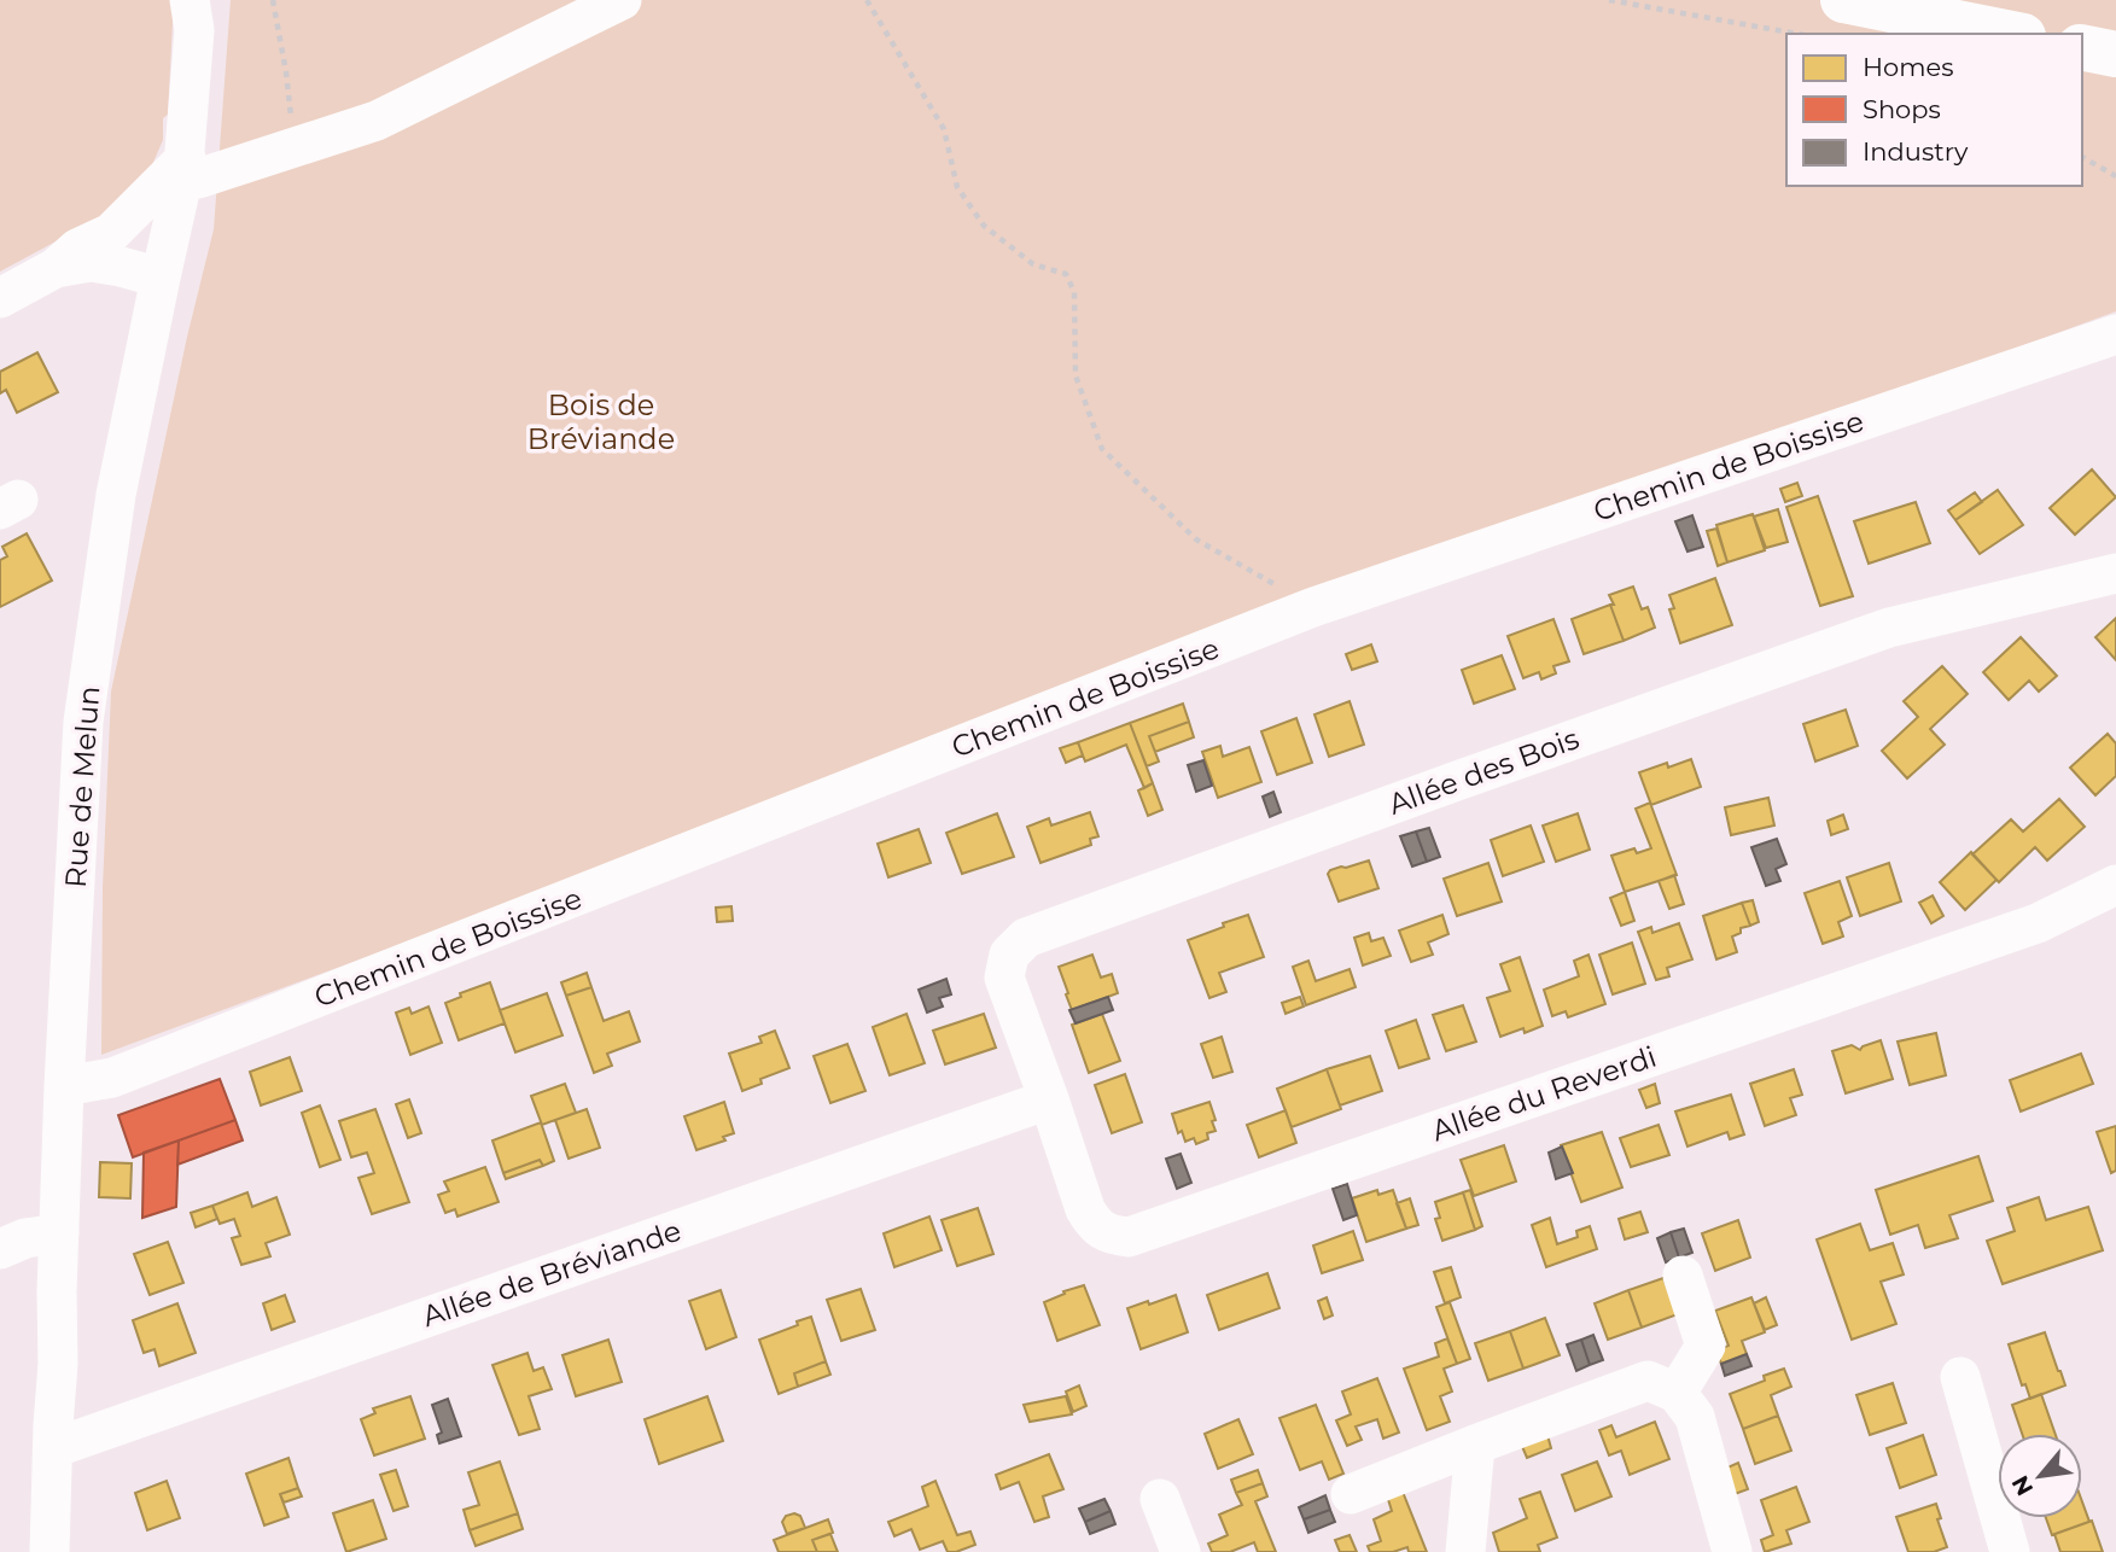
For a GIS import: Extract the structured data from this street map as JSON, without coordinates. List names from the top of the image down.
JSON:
{
  "streets": {
    "street": [
      "Chemin de Boissise",
      "Allée des Bois",
      "Rue de Melun",
      "Allée du Reverdi",
      "Allée de Bréviande"
    ]
  },
  "crossings": [
    ["Chemin de Boissise", "Rue de Melun"],
    ["Allée des Bois", "Allée du Reverdi"],
    ["Allée des Bois", "Allée de Bréviande"],
    ["Rue de Melun", "Allée de Bréviande"],
    ["Allée du Reverdi", "Allée de Bréviande"]
  ],
  "parks": ["Bois de Bréviande"],
  "legend": ["Homes", "Shops", "Industry"],
  "north": "bottom left"
}
